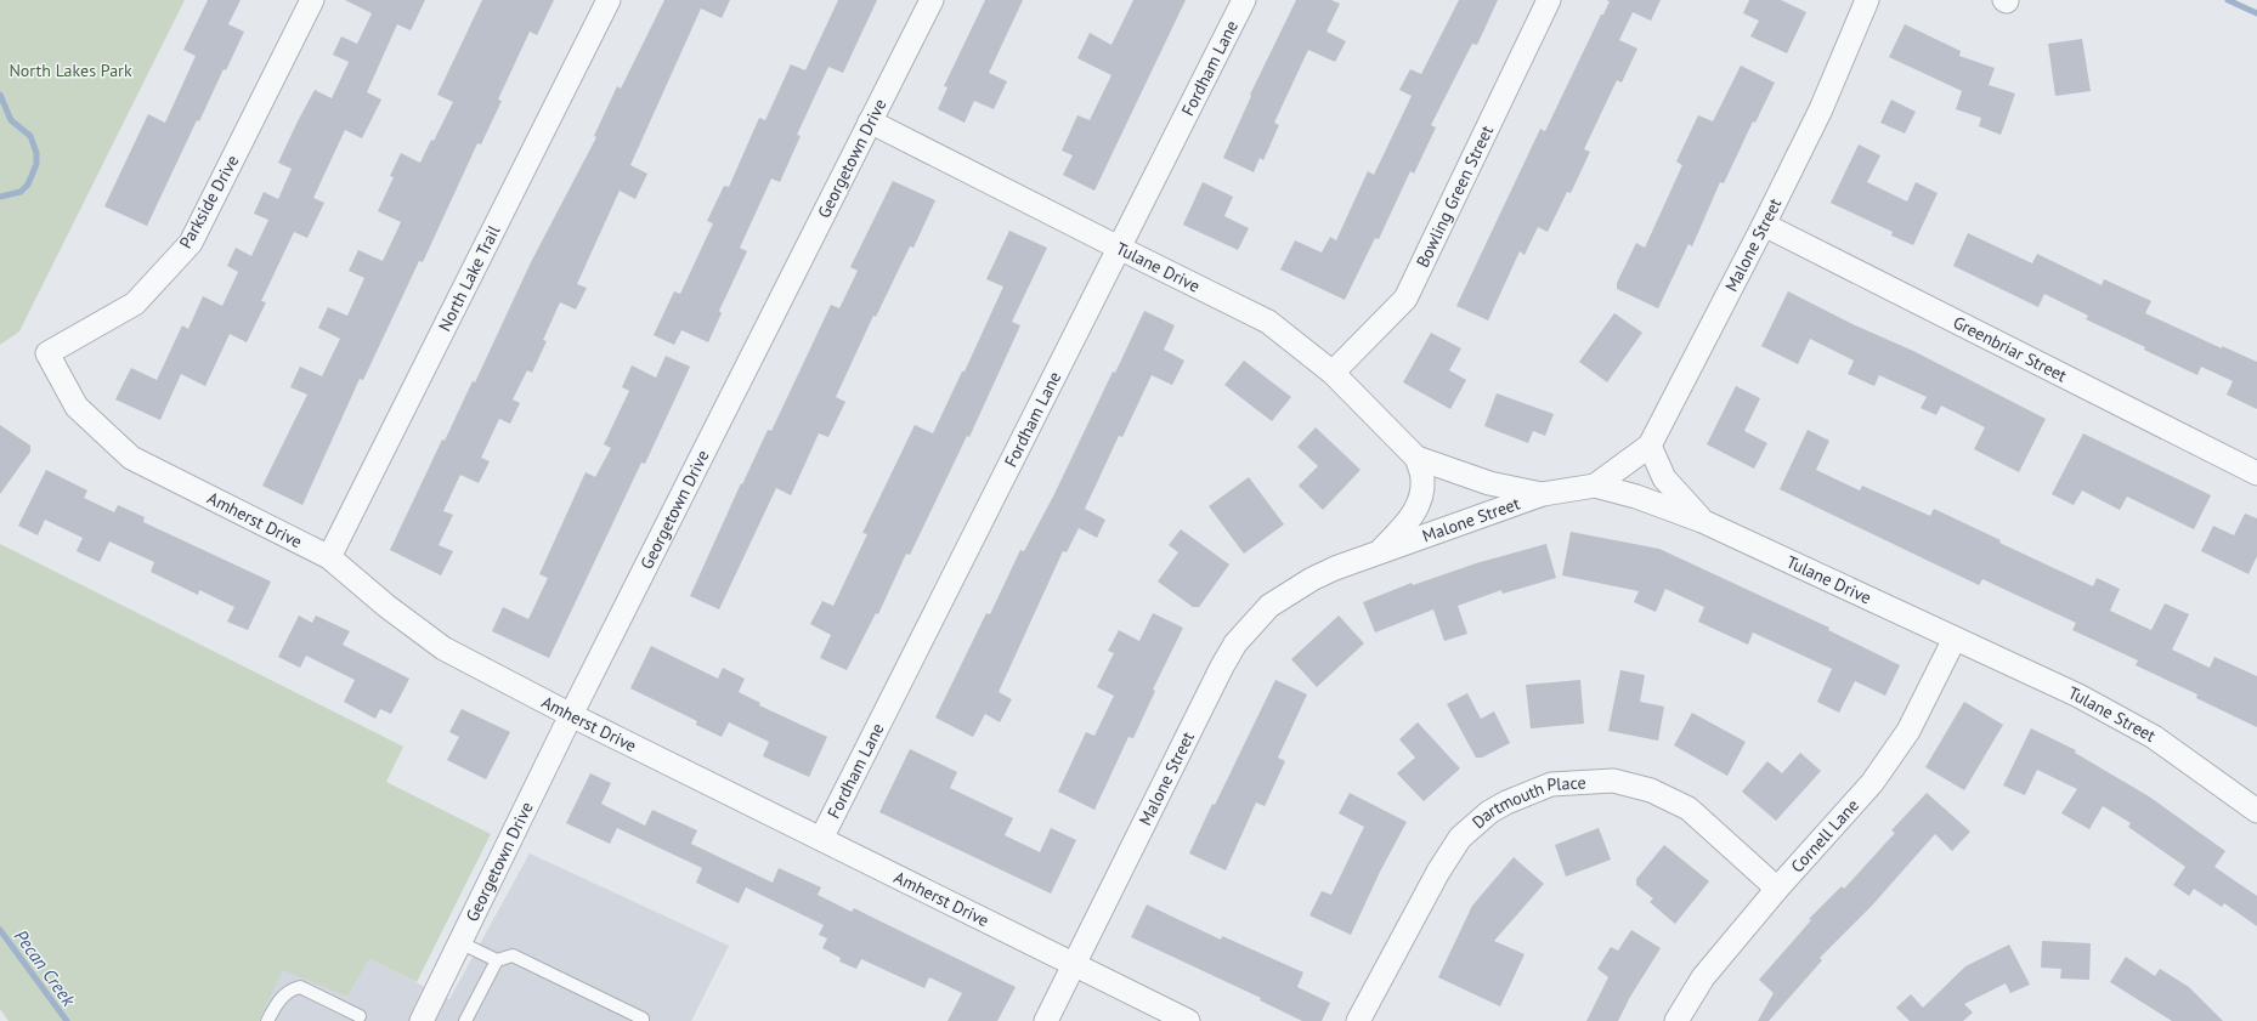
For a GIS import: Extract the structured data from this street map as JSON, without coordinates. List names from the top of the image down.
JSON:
{
  "streets": {
    "street": [
      "Fordham Lane",
      "Georgetown Drive",
      "Bowling Green Street",
      "Parkside Drive",
      "Malone Street",
      "Tulane Drive",
      "North Lake Trail",
      "Greenbriar Street",
      "Amherst Drive",
      "Tulane Street",
      "Dartmouth Place",
      "Cornell Lane"
    ]
  },
  "crossings": [
    ["Fordham Lane", "Tulane Drive"],
    ["Fordham Lane", "Amherst Drive"],
    ["Georgetown Drive", "Tulane Drive"],
    ["Georgetown Drive", "Amherst Drive"],
    ["Bowling Green Street", "Tulane Drive"],
    ["Parkside Drive", "Amherst Drive"],
    ["Malone Street", "Tulane Drive"],
    ["Malone Street", "Greenbriar Street"],
    ["Malone Street", "Amherst Drive"],
    ["Tulane Drive", "Tulane Street"],
    ["Tulane Drive", "Cornell Lane"],
    ["North Lake Trail", "Amherst Drive"],
    ["Tulane Street", "Cornell Lane"],
    ["Dartmouth Place", "Cornell Lane"]
  ],
  "water": ["Pecan Creek"],
  "parks": ["North Lakes Park"]
}
